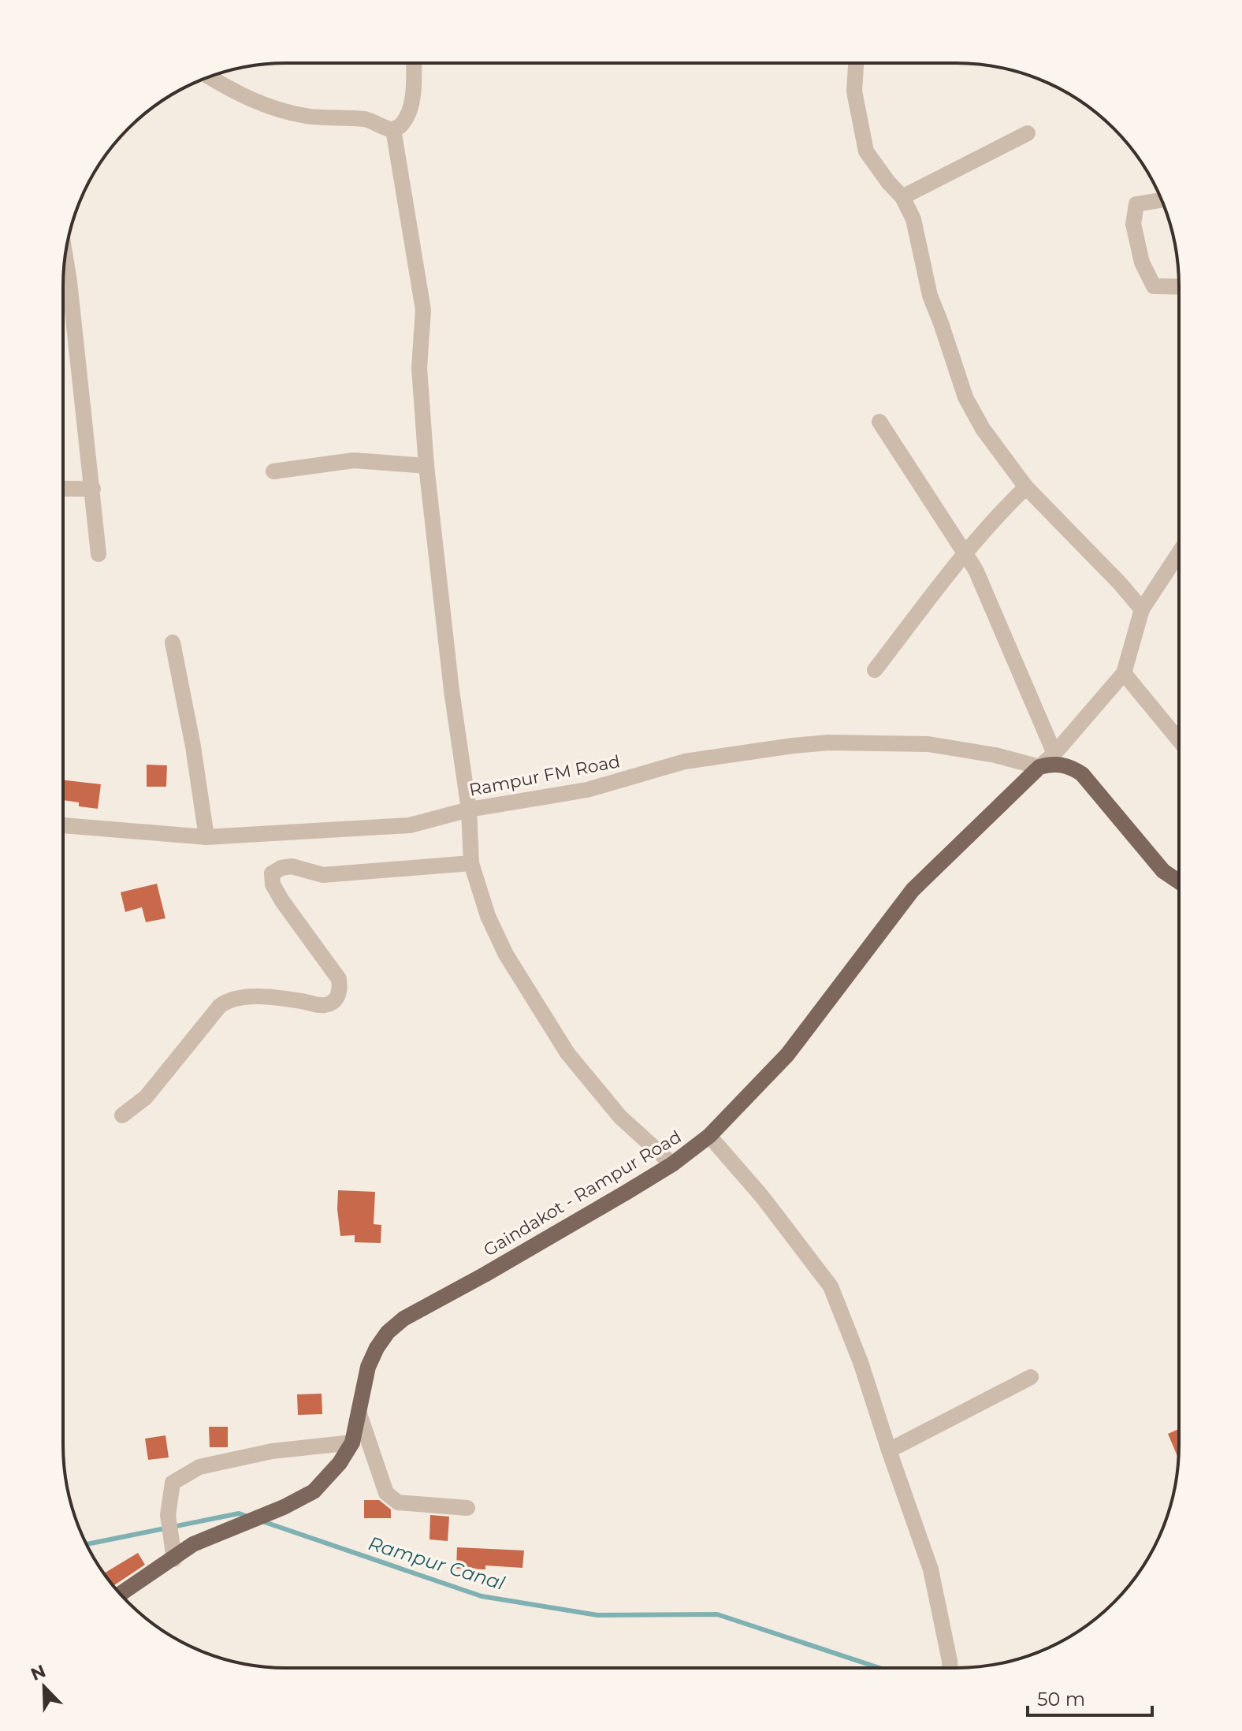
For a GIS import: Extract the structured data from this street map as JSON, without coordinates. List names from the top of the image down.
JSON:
{
  "streets": {
    "main road": ["Gaindakot - Rampur Road"],
    "street": ["Rampur FM Road"]
  },
  "crossings": [
    ["Rampur FM Road", "Gaindakot - Rampur Road"]
  ],
  "water": ["Rampur Canal"],
  "scale_bar": "50 m",
  "north": "top left"
}
